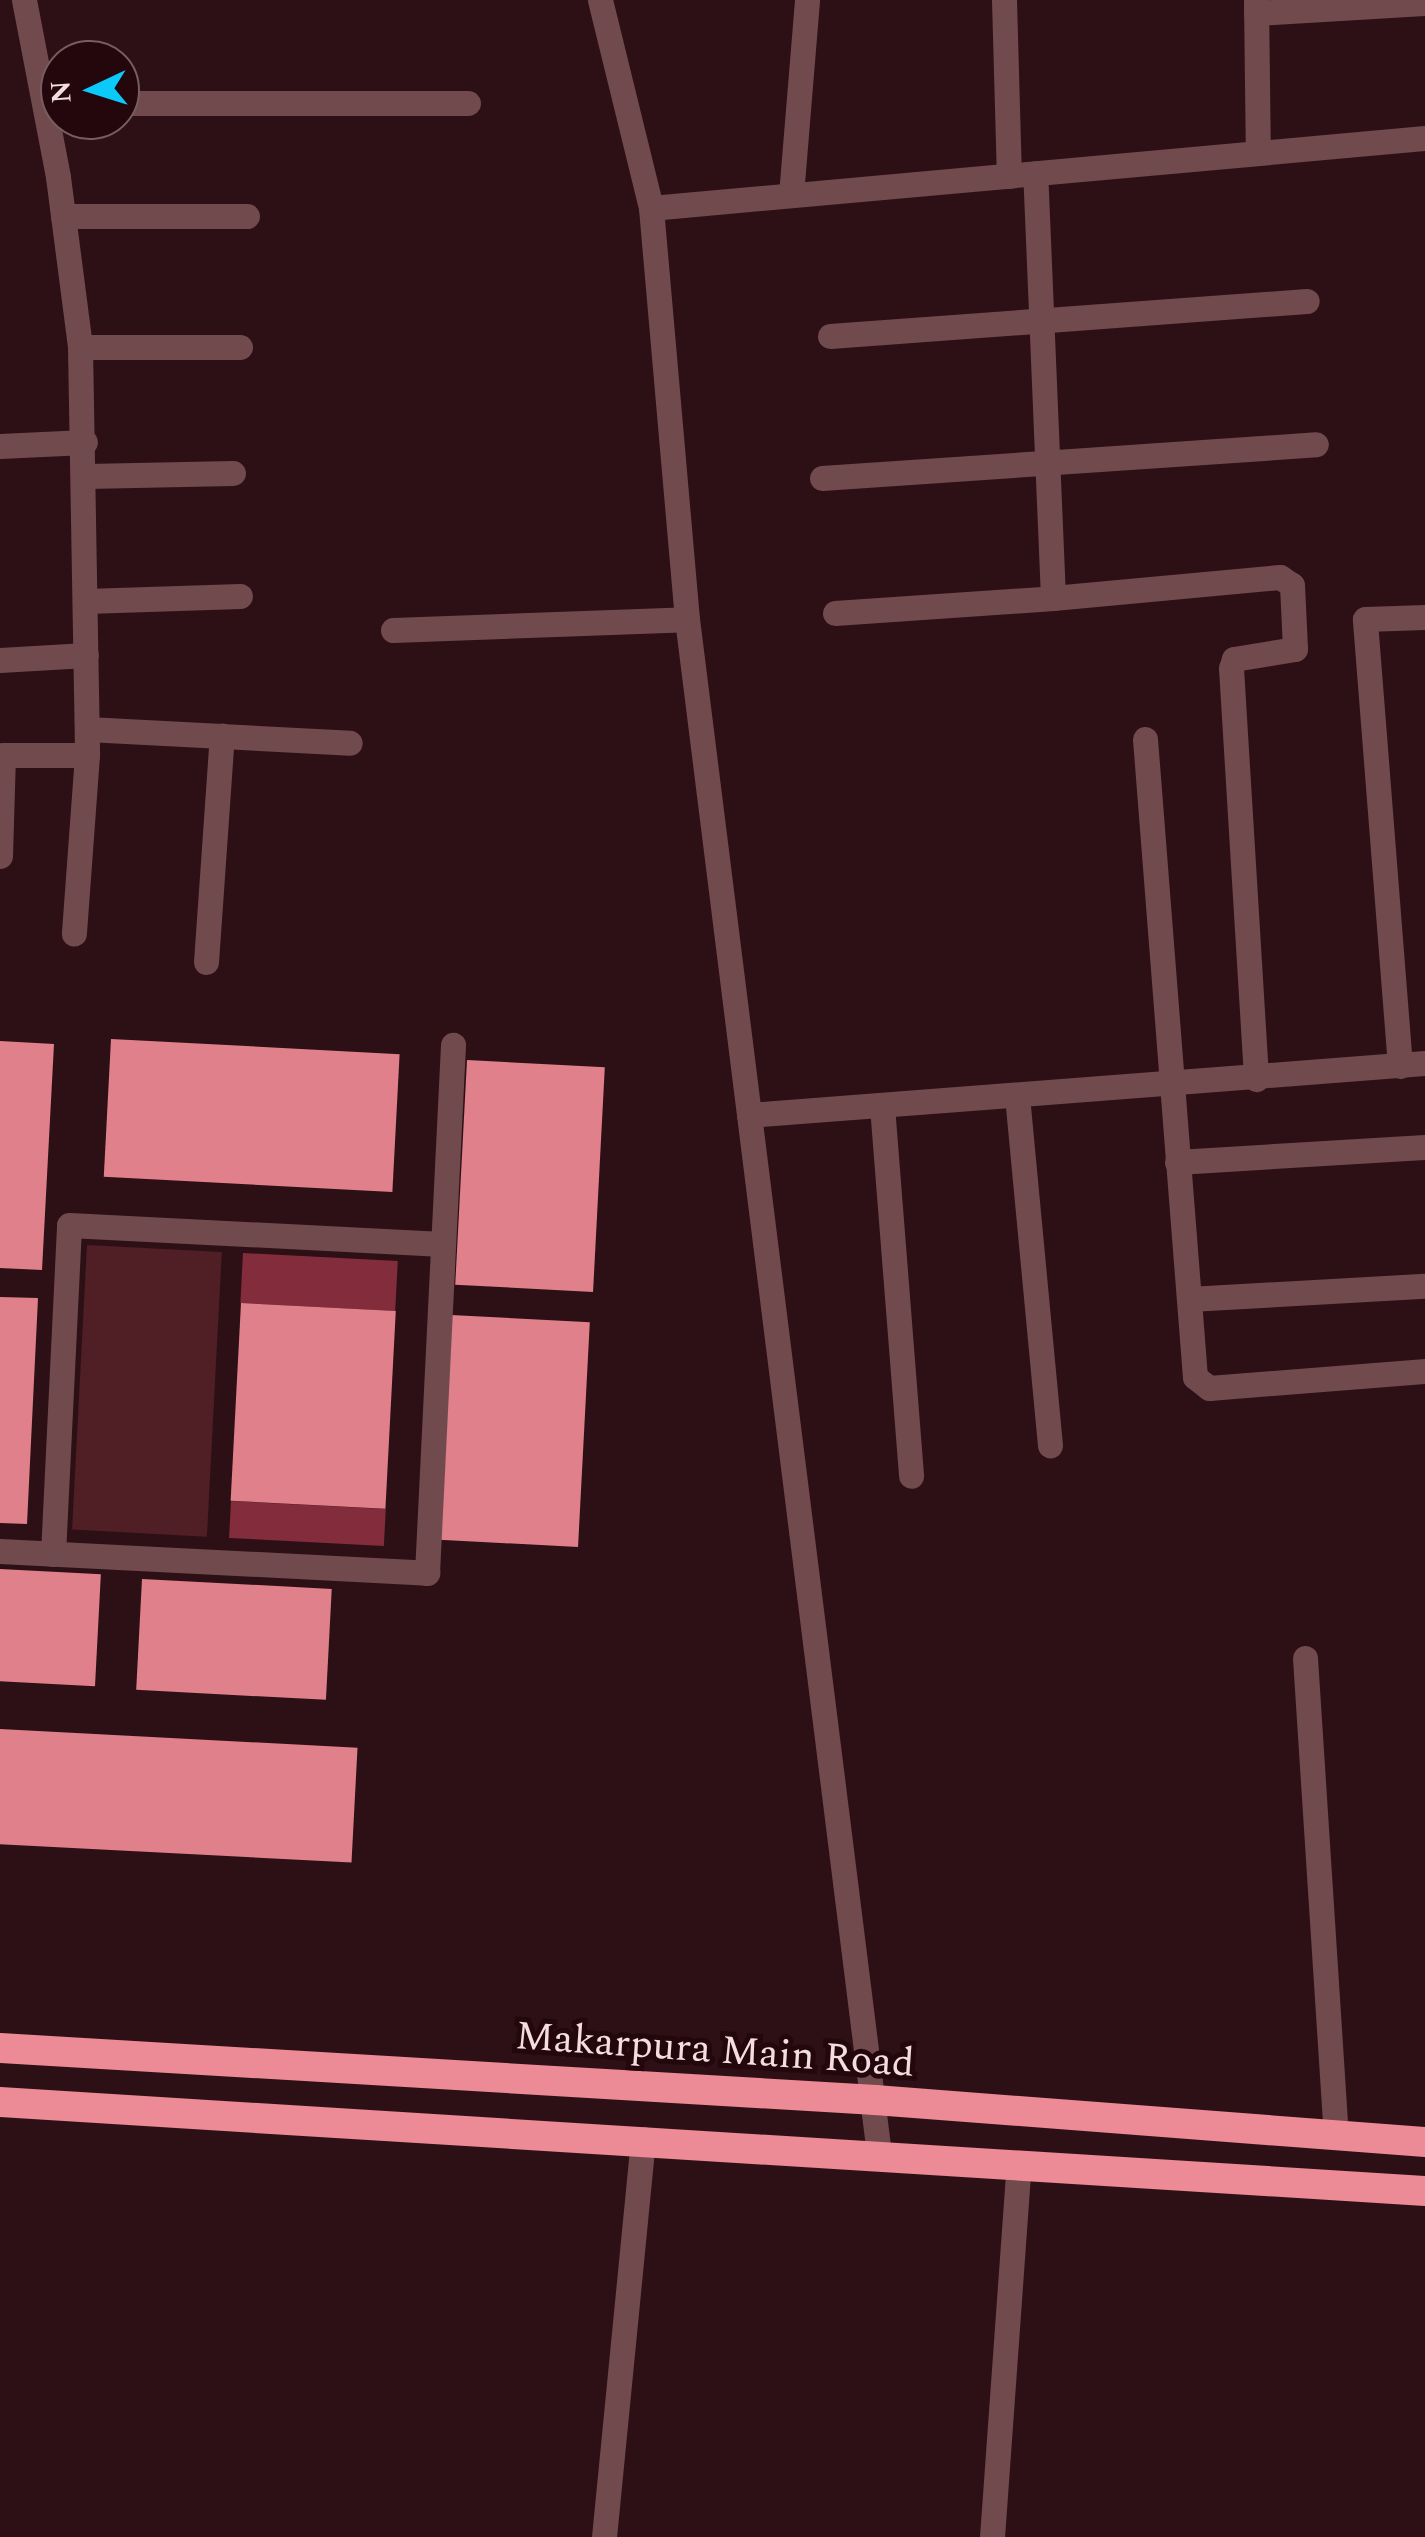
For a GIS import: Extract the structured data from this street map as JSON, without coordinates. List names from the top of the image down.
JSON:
{
  "streets": {
    "highway": ["Makarpura Main Road"]
  },
  "north": "left"
}
